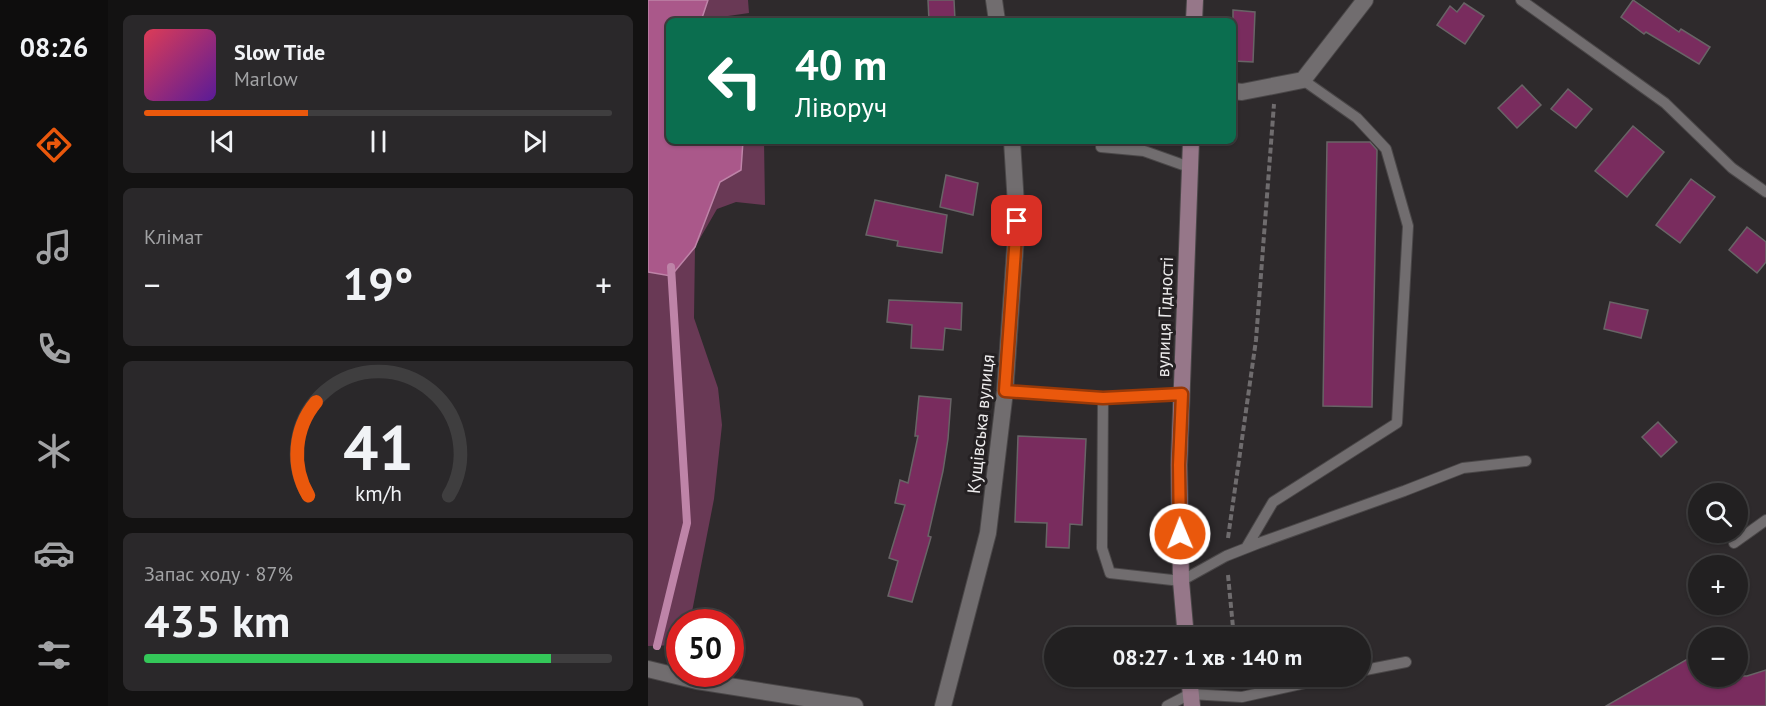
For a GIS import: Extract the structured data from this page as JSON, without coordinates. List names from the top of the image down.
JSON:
{
  "streets": {
    "main road": ["вулиця Гідності"],
    "street": ["Кущівська вулиця"]
  },
  "page": {
    "tabs": "08:26",
    "turn": ["40 m", "Ліворуч"],
    "song": ["Slow Tide", "Marlow"],
    "tile": [
      "Клімат",
      ["Запас ходу · 87%", "435 km"]
    ],
    "heat": ["−", "19°", "+"],
    "map_buttons": ["+", "−"],
    "limit": "50",
    "trip": "08:27 · 1 хв · 140 m",
    "gauge": ["41", "km/h"]
  }
}
